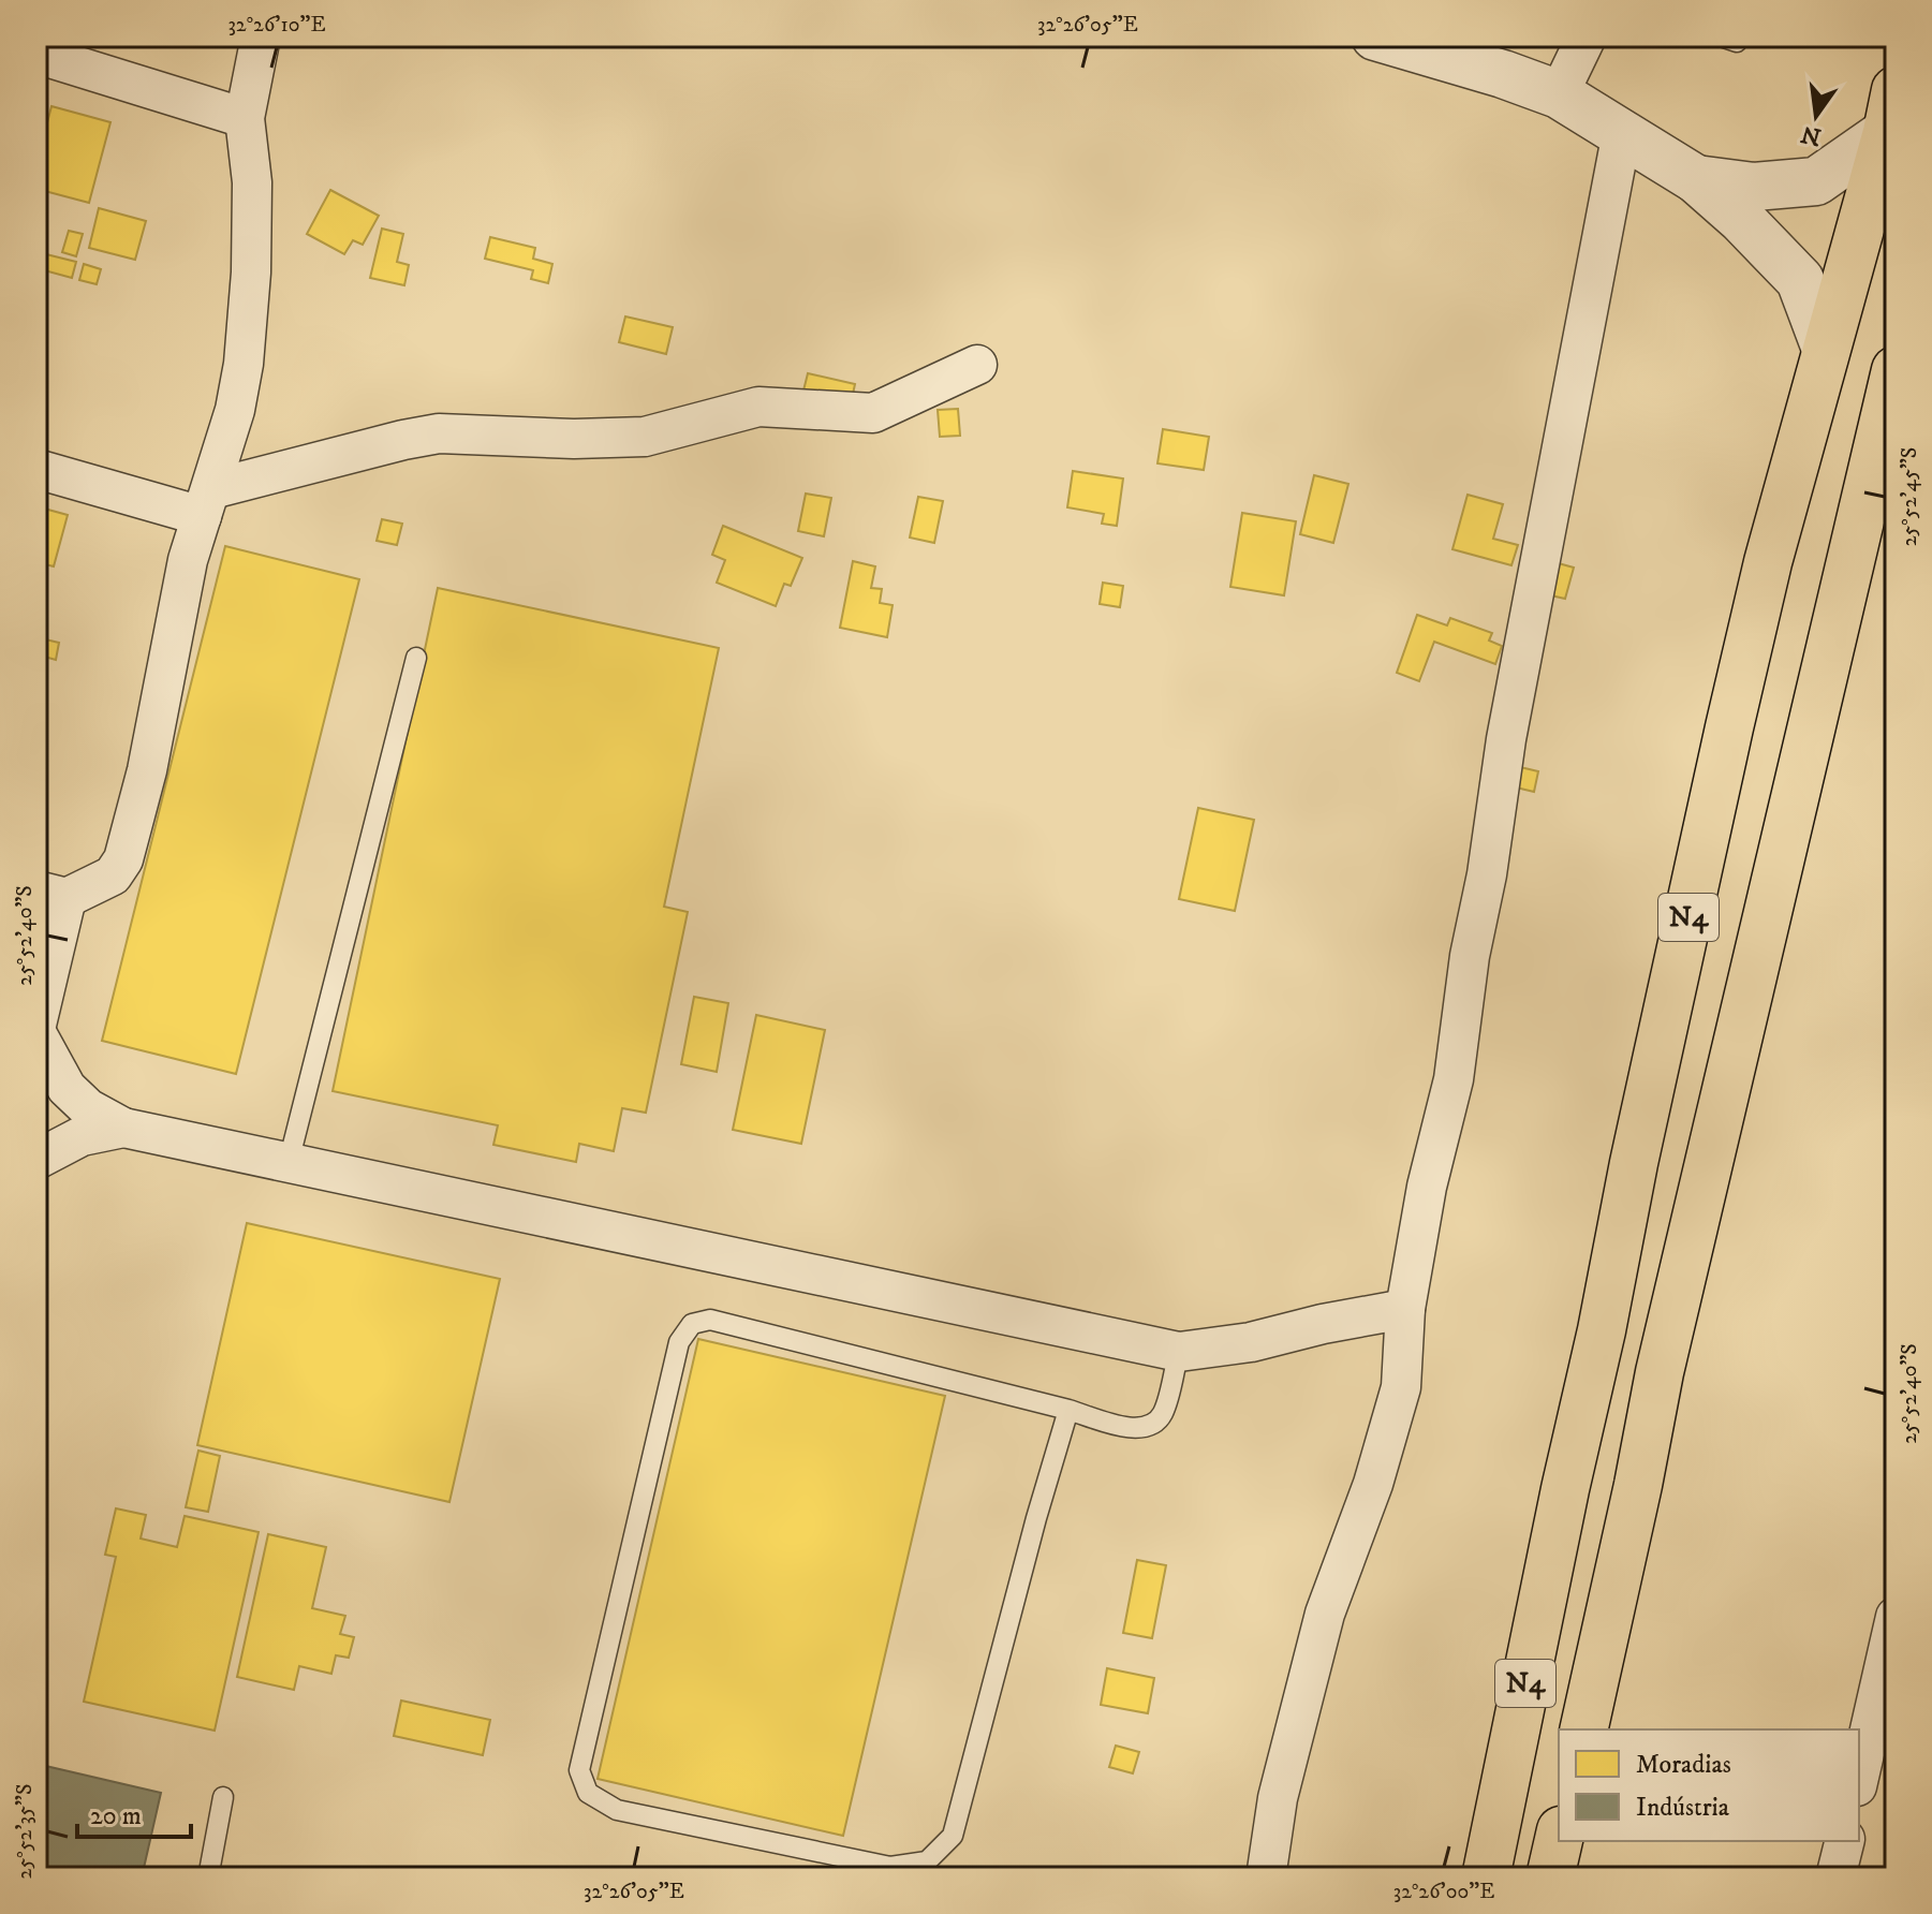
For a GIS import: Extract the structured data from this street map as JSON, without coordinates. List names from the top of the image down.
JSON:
{
  "streets": {
    "highway": ["N4"]
  },
  "legend": ["Moradias", "Indústria"],
  "scale_bar": "20 m",
  "north": "bottom",
  "coordinates": [
    "32°26'10\"E",
    "32°26'05\"E",
    "25°52'45\"S",
    "25°52'40\"S",
    "25°52'35\"S",
    "32°26'00\"E"
  ]
}
